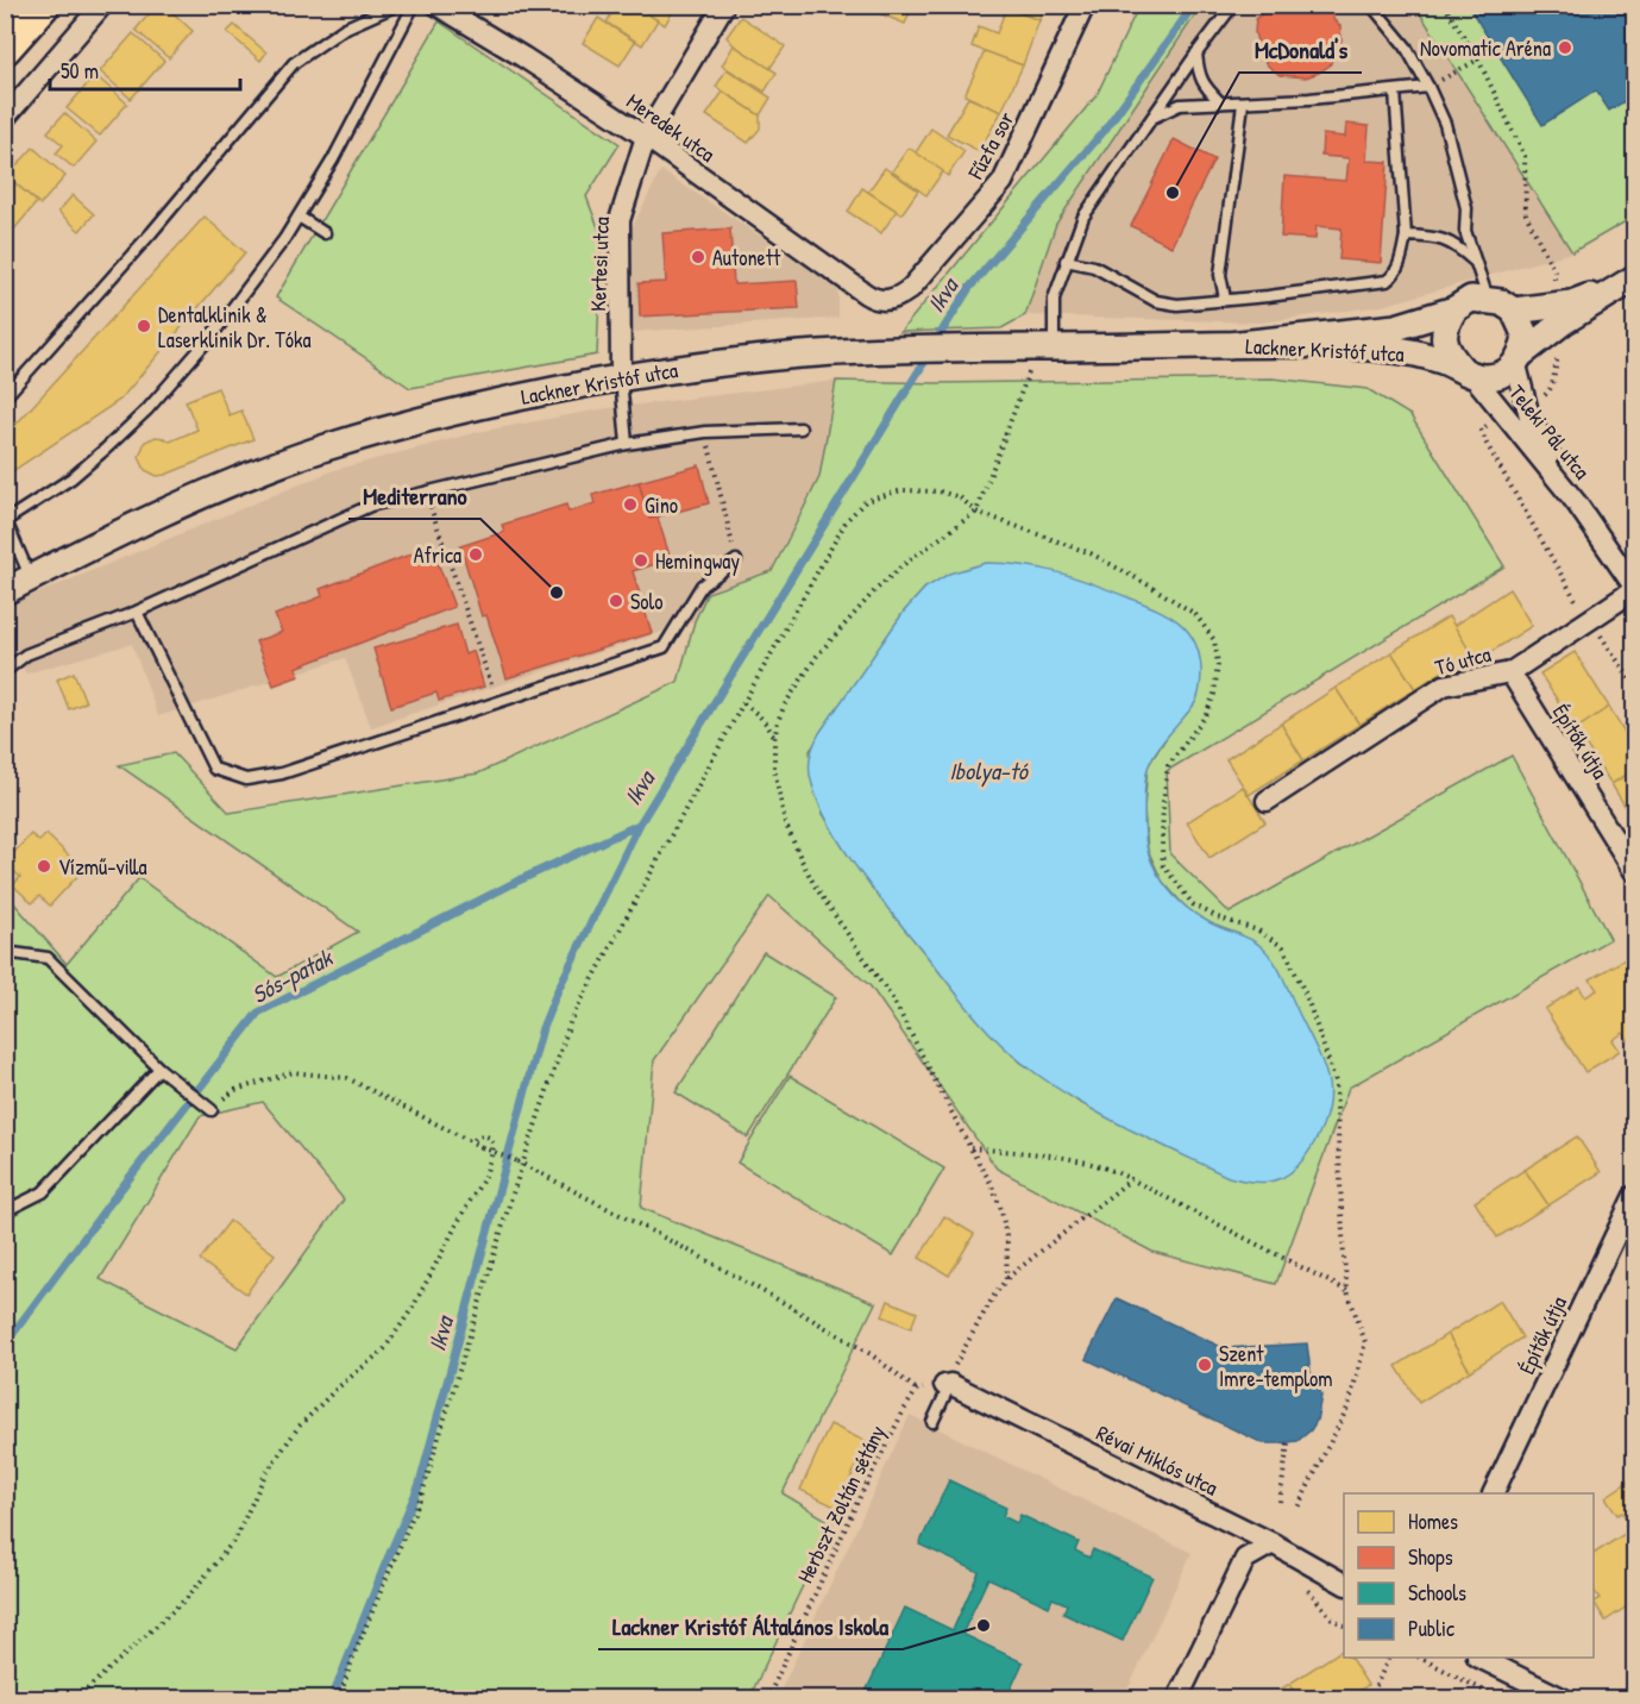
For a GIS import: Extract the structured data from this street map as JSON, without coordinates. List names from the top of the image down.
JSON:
{
  "streets": {
    "street": [
      "Meredek utca",
      "Fűzfa sor",
      "Kertesi utca",
      "Lackner Kristóf utca",
      "Teleki Pál utca",
      "Tó utca",
      "Építők útja",
      "Révai Miklós utca"
    ],
    "path": ["Herbszt Zoltán sétány"]
  },
  "crossings": [
    ["Meredek utca", "Fűzfa sor"],
    ["Meredek utca", "Kertesi utca"],
    ["Kertesi utca", "Lackner Kristóf utca"],
    ["Lackner Kristóf utca", "Teleki Pál utca"],
    ["Tó utca", "Építők útja"]
  ],
  "water": ["Ikva", "Ibolya-tó", "Sós-patak"],
  "places": [
    "Novomatic Aréna",
    "McDonald's",
    "Autonett",
    "Dentalklinik & Laserklinik Dr. Tóka",
    "Gino",
    "Africa",
    "Hemingway",
    "Mediterrano",
    "Solo",
    "Vízmű-villa",
    "Szent Imre-templom",
    "Lackner Kristóf Általános Iskola"
  ],
  "legend": [
    "Homes",
    "Shops",
    "Schools",
    "Public"
  ],
  "scale_bar": "50 m"
}
